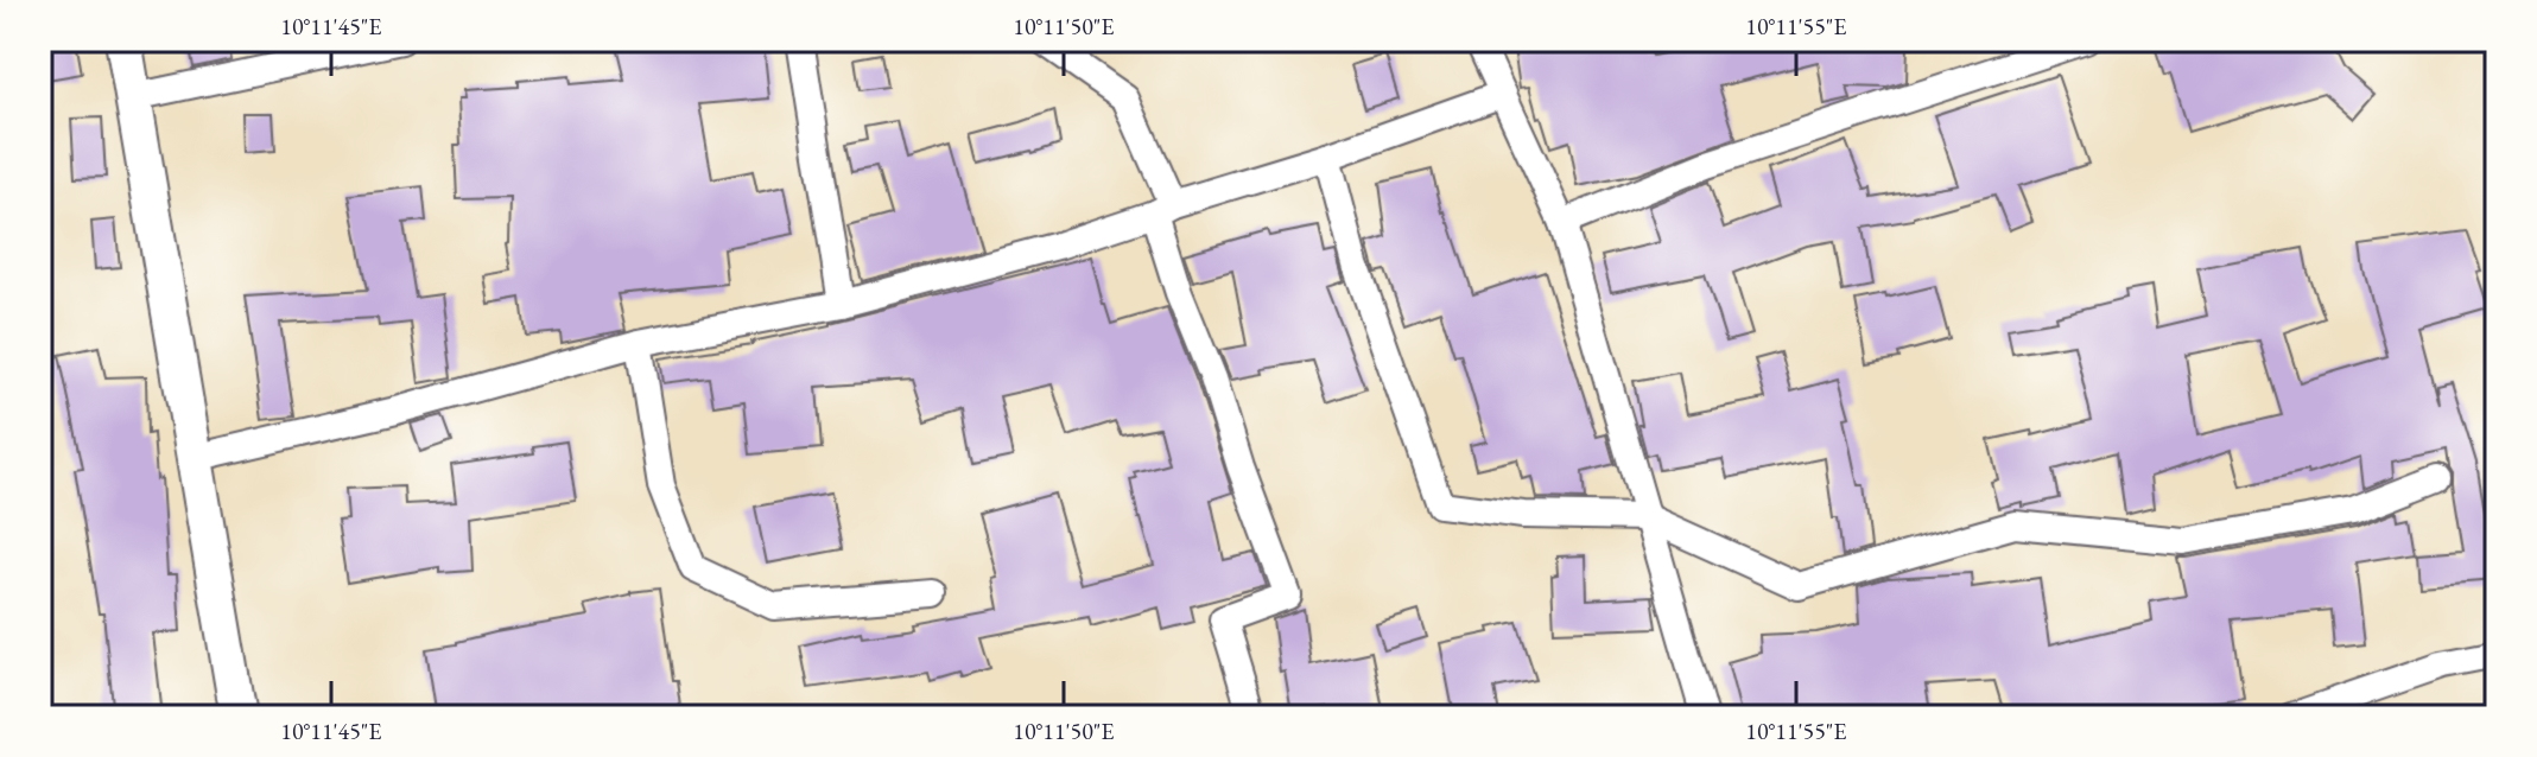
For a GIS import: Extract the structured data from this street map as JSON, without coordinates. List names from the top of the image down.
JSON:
{
  "coordinates": ["10°11'45\"E", "10°11'50\"E", "10°11'55\"E"]
}
